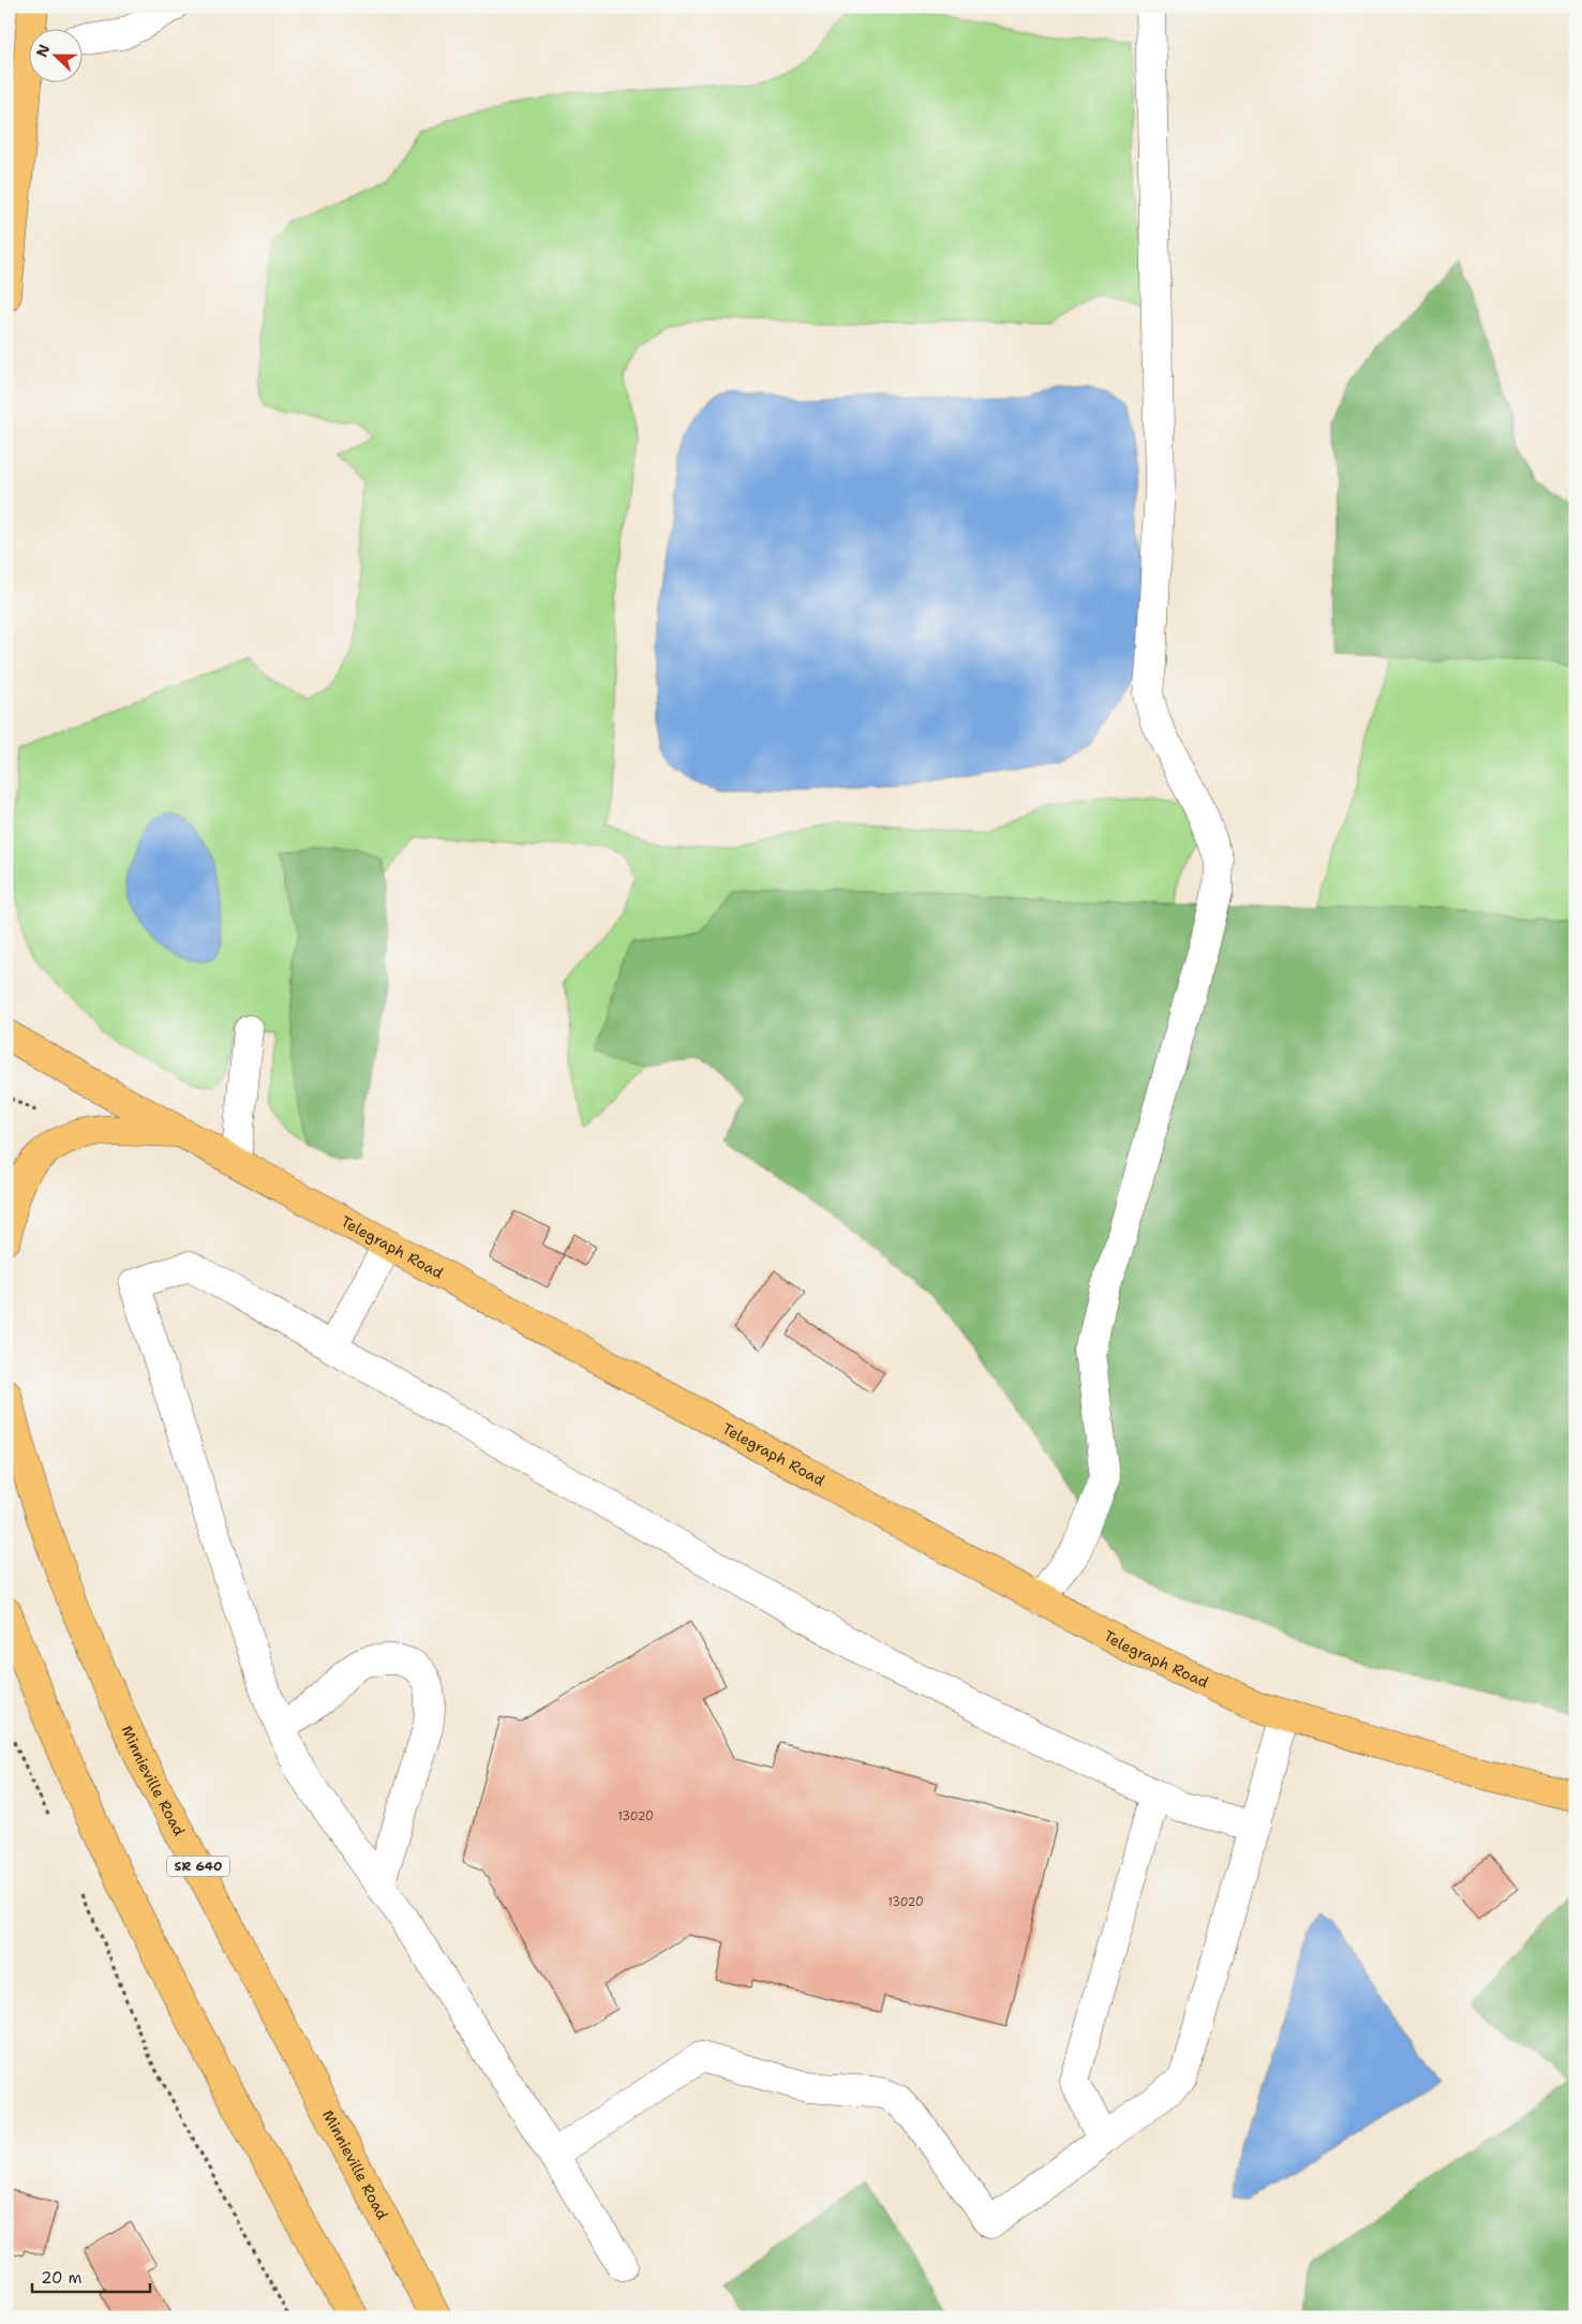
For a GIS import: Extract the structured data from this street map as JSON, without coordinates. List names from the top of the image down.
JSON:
{
  "streets": {
    "main road": ["Telegraph Road", "Minnieville Road", "SR 640"]
  },
  "house_numbers": ["13020", "13020"],
  "scale_bar": "20 m",
  "north": "left"
}
